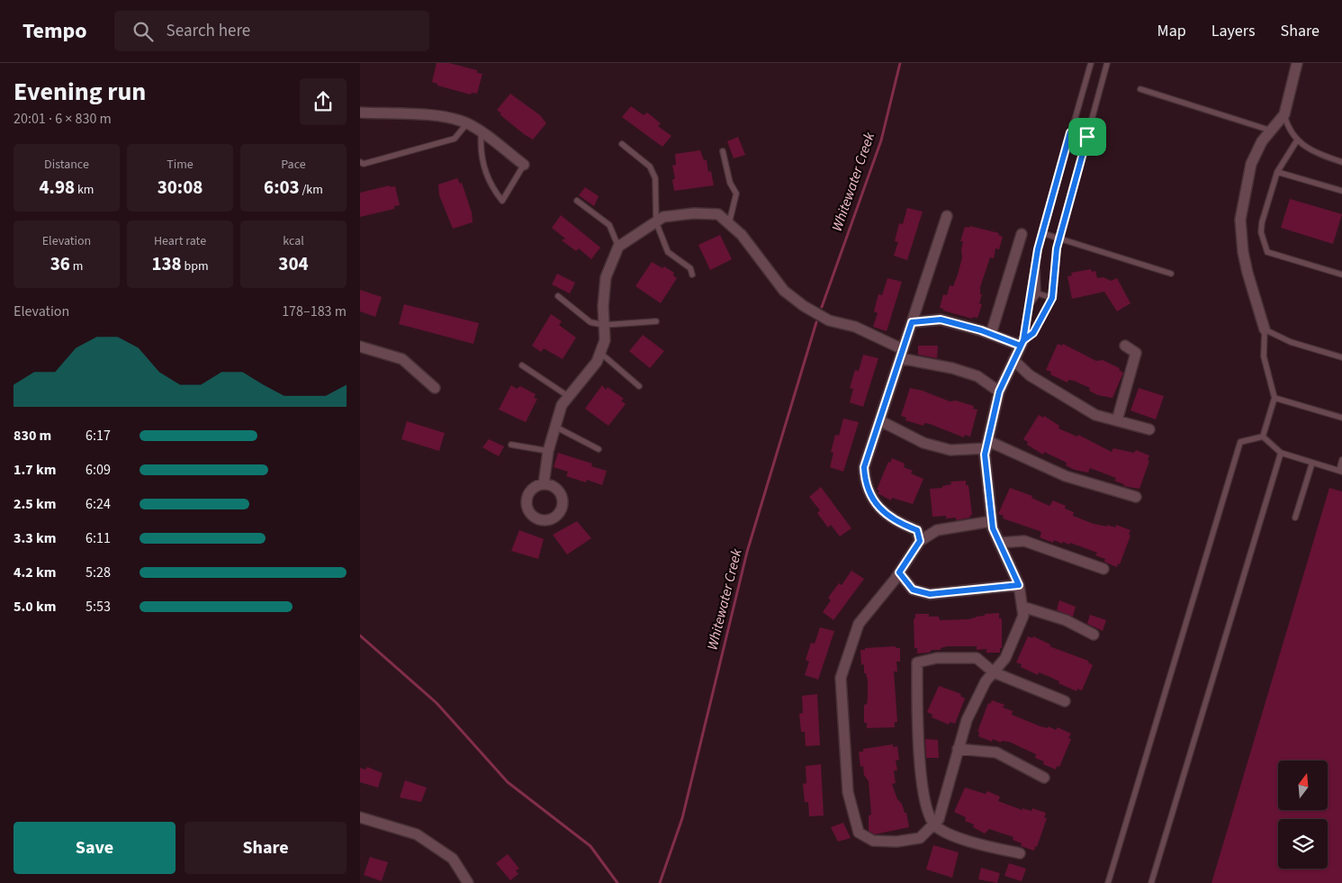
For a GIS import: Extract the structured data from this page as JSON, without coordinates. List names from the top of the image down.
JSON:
{
  "water": ["Whitewater Creek"],
  "north": "top",
  "page": {
    "header": "Tempo",
    "search": "Search here",
    "nav": ["Map", "Layers", "Share"],
    "heading": ["Evening run", "20:01 · 6 × 830 m"],
    "stats": [
      ["Distance", "4.98 km"],
      ["Time", "30:08"],
      ["Pace", "6:03 /km"],
      ["Elevation", "36 m"],
      ["Heart rate", "138 bpm"],
      ["kcal", "304"]
    ],
    "chart": ["Elevation", "178–183 m"],
    "list": [
      {
        "name": "830 m",
        "note": "6:17"
      },
      {
        "name": "1.7 km",
        "note": "6:09"
      },
      {
        "name": "2.5 km",
        "note": "6:24"
      },
      {
        "name": "3.3 km",
        "note": "6:11"
      },
      {
        "name": "4.2 km",
        "note": "5:28"
      },
      {
        "name": "5.0 km",
        "note": "5:53"
      }
    ],
    "buttons": ["Save", "Share"]
  }
}
